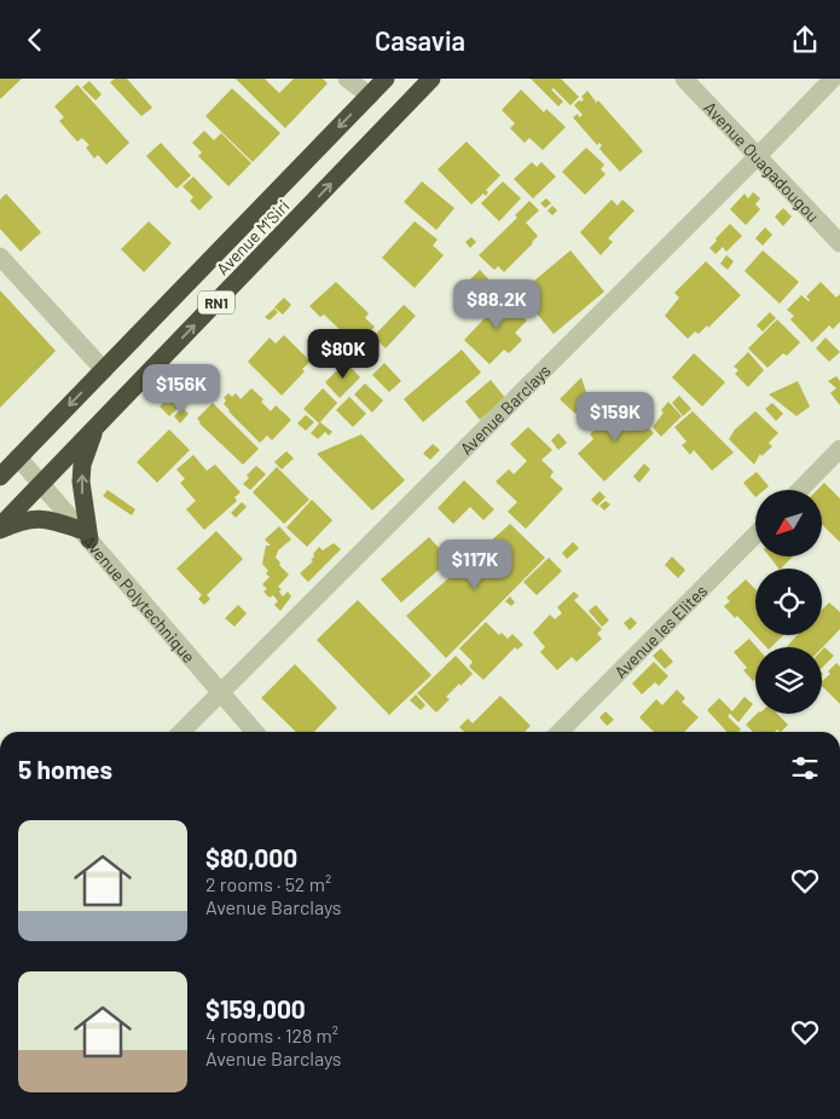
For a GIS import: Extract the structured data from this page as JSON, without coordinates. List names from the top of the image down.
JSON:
{
  "streets": {
    "highway": ["Avenue M'Siri", "RN1"],
    "street": [
      "Avenue Ouagadougou",
      "Avenue Barclays",
      "Avenue Polytechnique",
      "Avenue les Elites"
    ]
  },
  "crossings": [
    ["Avenue Ouagadougou", "Avenue Barclays"],
    ["Avenue M'Siri", "Avenue Polytechnique"],
    ["Avenue Barclays", "Avenue Polytechnique"]
  ],
  "north": "bottom left",
  "page": {
    "header": "Casavia",
    "price": [
      "$88.2K",
      "$80K",
      "$156K",
      "$159K",
      "$117K"
    ],
    "heading": "5 homes",
    "list": [
      {
        "name": "$80,000",
        "note": "2 rooms · 52 m² · Avenue Barclays"
      },
      {
        "name": "$159,000",
        "note": "4 rooms · 128 m² · Avenue Barclays"
      }
    ]
  }
}
